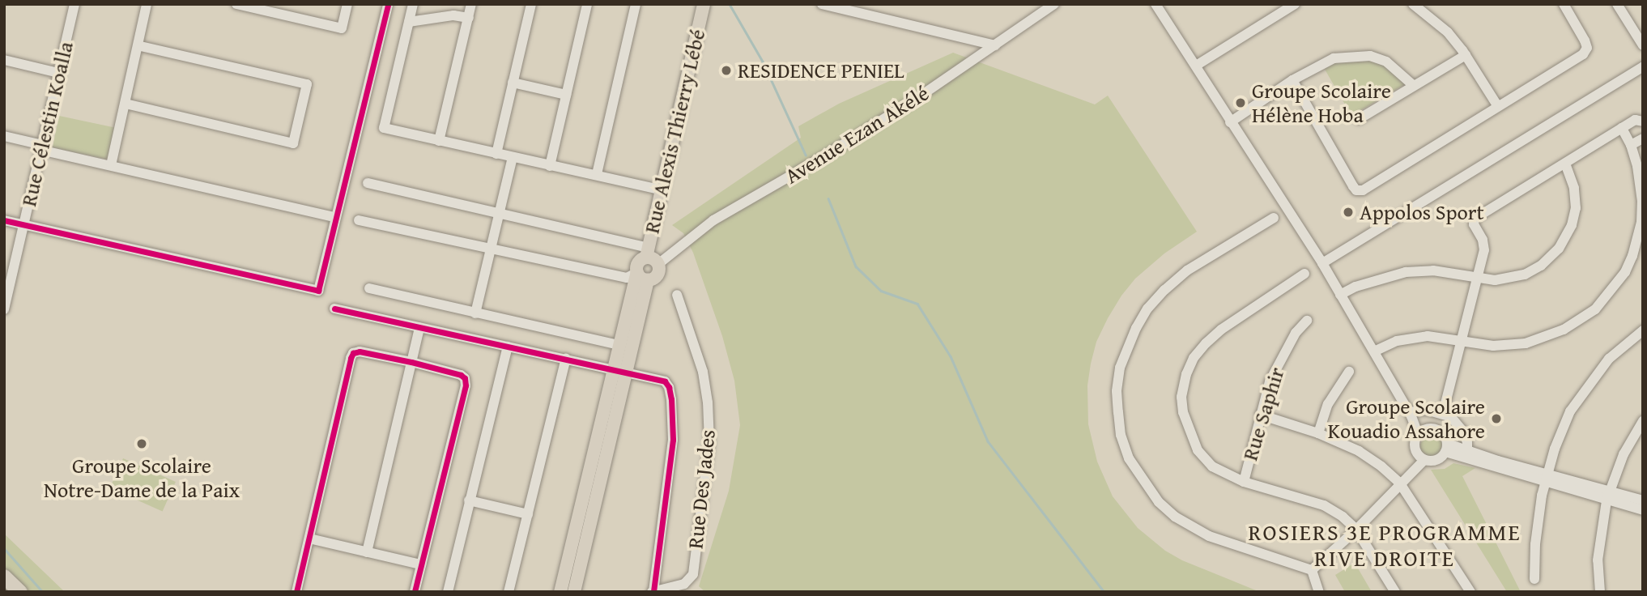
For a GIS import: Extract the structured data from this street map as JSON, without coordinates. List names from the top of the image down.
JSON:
{
  "streets": {
    "main road": ["Rue Alexis Thierry Lébé"],
    "street": [
      "Rue Célestin Koalla",
      "Avenue Ezan Akélé",
      "Rue Saphir",
      "Rue Des Jades"
    ]
  },
  "crossings": [
    ["Rue Alexis Thierry Lébé", "Avenue Ezan Akélé"]
  ],
  "districts": ["ROSIERS 3E PROGRAMME RIVE DROITE"],
  "places": [
    "RESIDENCE PENIEL",
    "Groupe Scolaire Hélène Hoba",
    "Appolos Sport",
    "Groupe Scolaire Kouadio Assahore",
    "Groupe Scolaire Notre-Dame de la Paix"
  ]
}
